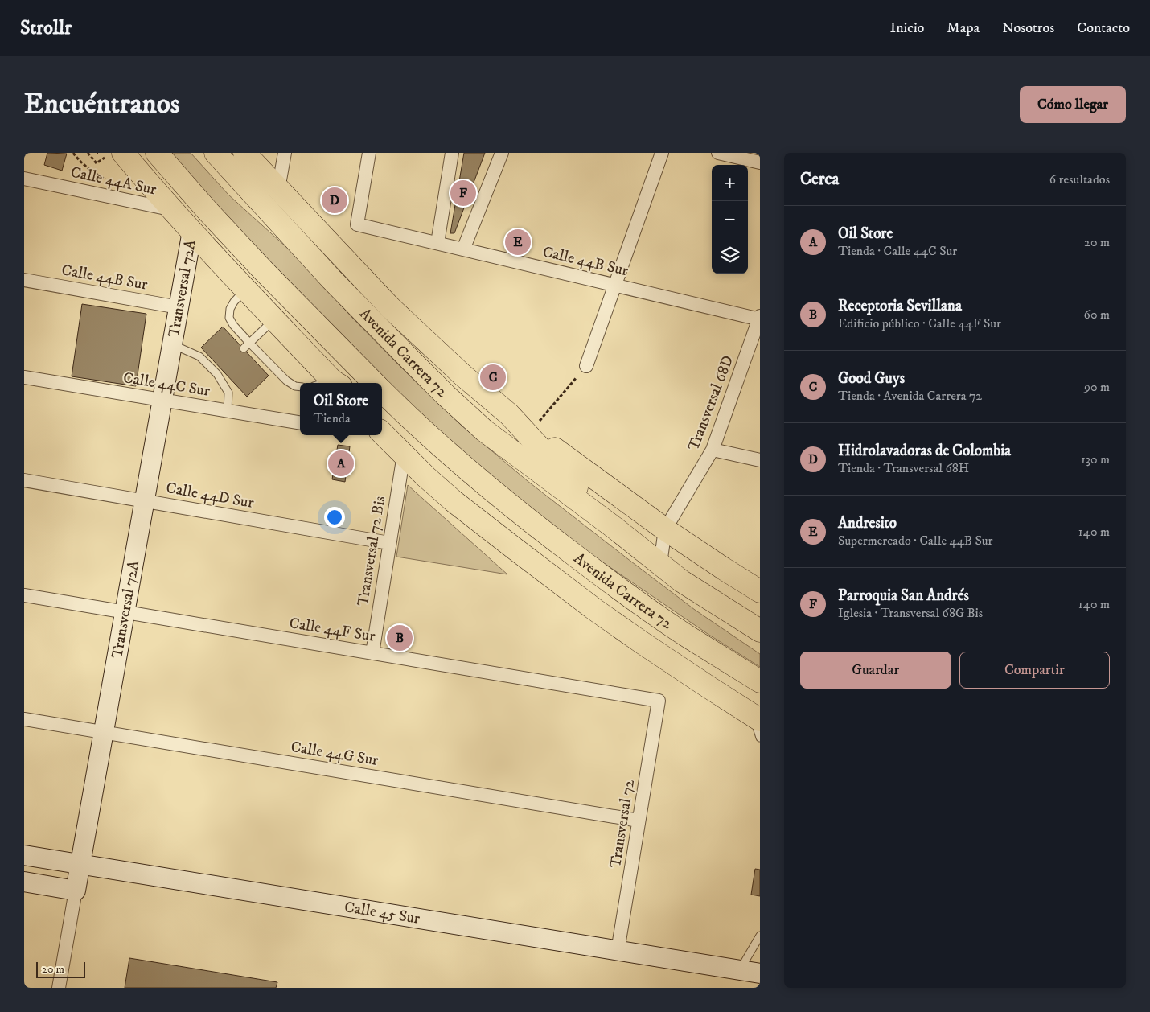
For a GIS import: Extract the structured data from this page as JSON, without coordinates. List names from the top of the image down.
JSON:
{
  "streets": {
    "highway": ["Avenida Carrera 72"],
    "street": [
      "Calle 44A Sur",
      "Calle 44B Sur",
      "Transversal 72A",
      "Calle 44C Sur",
      "Transversal 68D",
      "Calle 44D Sur",
      "Transversal 72 Bis",
      "Calle 44F Sur",
      "Calle 44G Sur",
      "Transversal 72",
      "Calle 45 Sur"
    ]
  },
  "crossings": [
    ["Calle 44B Sur", "Transversal 72A"],
    ["Calle 44B Sur", "Transversal 68D"],
    ["Transversal 72A", "Calle 44C Sur"],
    ["Transversal 72A", "Calle 44D Sur"],
    ["Transversal 72A", "Calle 44F Sur"],
    ["Transversal 72A", "Calle 44G Sur"],
    ["Transversal 72A", "Calle 45 Sur"],
    ["Avenida Carrera 72", "Transversal 68D"],
    ["Calle 44D Sur", "Transversal 72 Bis"],
    ["Transversal 72 Bis", "Calle 44F Sur"],
    ["Calle 44F Sur", "Transversal 72"],
    ["Calle 44G Sur", "Transversal 72"],
    ["Transversal 72", "Calle 45 Sur"]
  ],
  "scale_bar": "20 m",
  "page": {
    "header": "Strollr",
    "nav": [
      "Inicio",
      "Mapa",
      "Nosotros",
      "Contacto"
    ],
    "buttons": [
      "Cómo llegar",
      ["Guardar", "Compartir"]
    ],
    "title": "Encuéntranos",
    "heading": ["Cerca", "6 resultados"],
    "map_buttons": ["+", "−"],
    "pins": [
      "F",
      "D",
      "E",
      "C",
      "A",
      "B"
    ],
    "list": [
      {
        "mark": "A",
        "name": "Oil Store",
        "note": "Tienda · Calle 44C Sur",
        "value": "20 m"
      },
      {
        "mark": "B",
        "name": "Receptoria Sevillana",
        "note": "Edificio público · Calle 44F Sur",
        "value": "60 m"
      },
      {
        "mark": "C",
        "name": "Good Guys",
        "note": "Tienda · Avenida Carrera 72",
        "value": "90 m"
      },
      {
        "mark": "D",
        "name": "Hidrolavadoras de Colombia",
        "note": "Tienda · Transversal 68H",
        "value": "130 m"
      },
      {
        "mark": "E",
        "name": "Andresito",
        "note": "Supermercado · Calle 44B Sur",
        "value": "140 m"
      },
      {
        "mark": "F",
        "name": "Parroquia San Andrés",
        "note": "Iglesia · Transversal 68G Bis",
        "value": "140 m"
      }
    ],
    "popup": ["Oil Store", "Tienda"],
    "scale": "20 m"
  }
}
